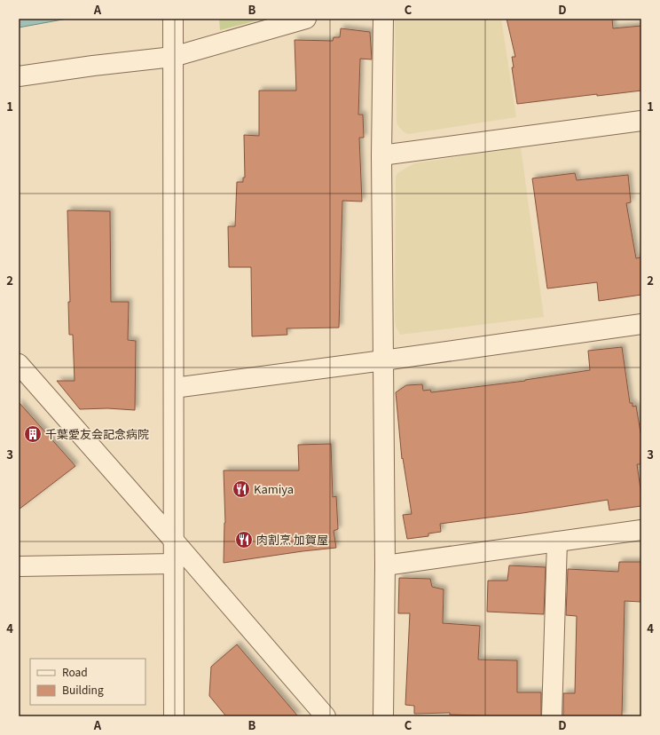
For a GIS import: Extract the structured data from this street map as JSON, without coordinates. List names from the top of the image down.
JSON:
{
  "places": {
    "building": ["千葉愛友会記念病院"],
    "restaurant": ["Kamiya", "肉割烹 加賀屋"]
  },
  "legend": ["Road", "Building"],
  "grid": {
    "columns": [
      "A",
      "B",
      "C",
      "D"
    ],
    "rows": [
      "1",
      "2",
      "3",
      "4"
    ]
  }
}
